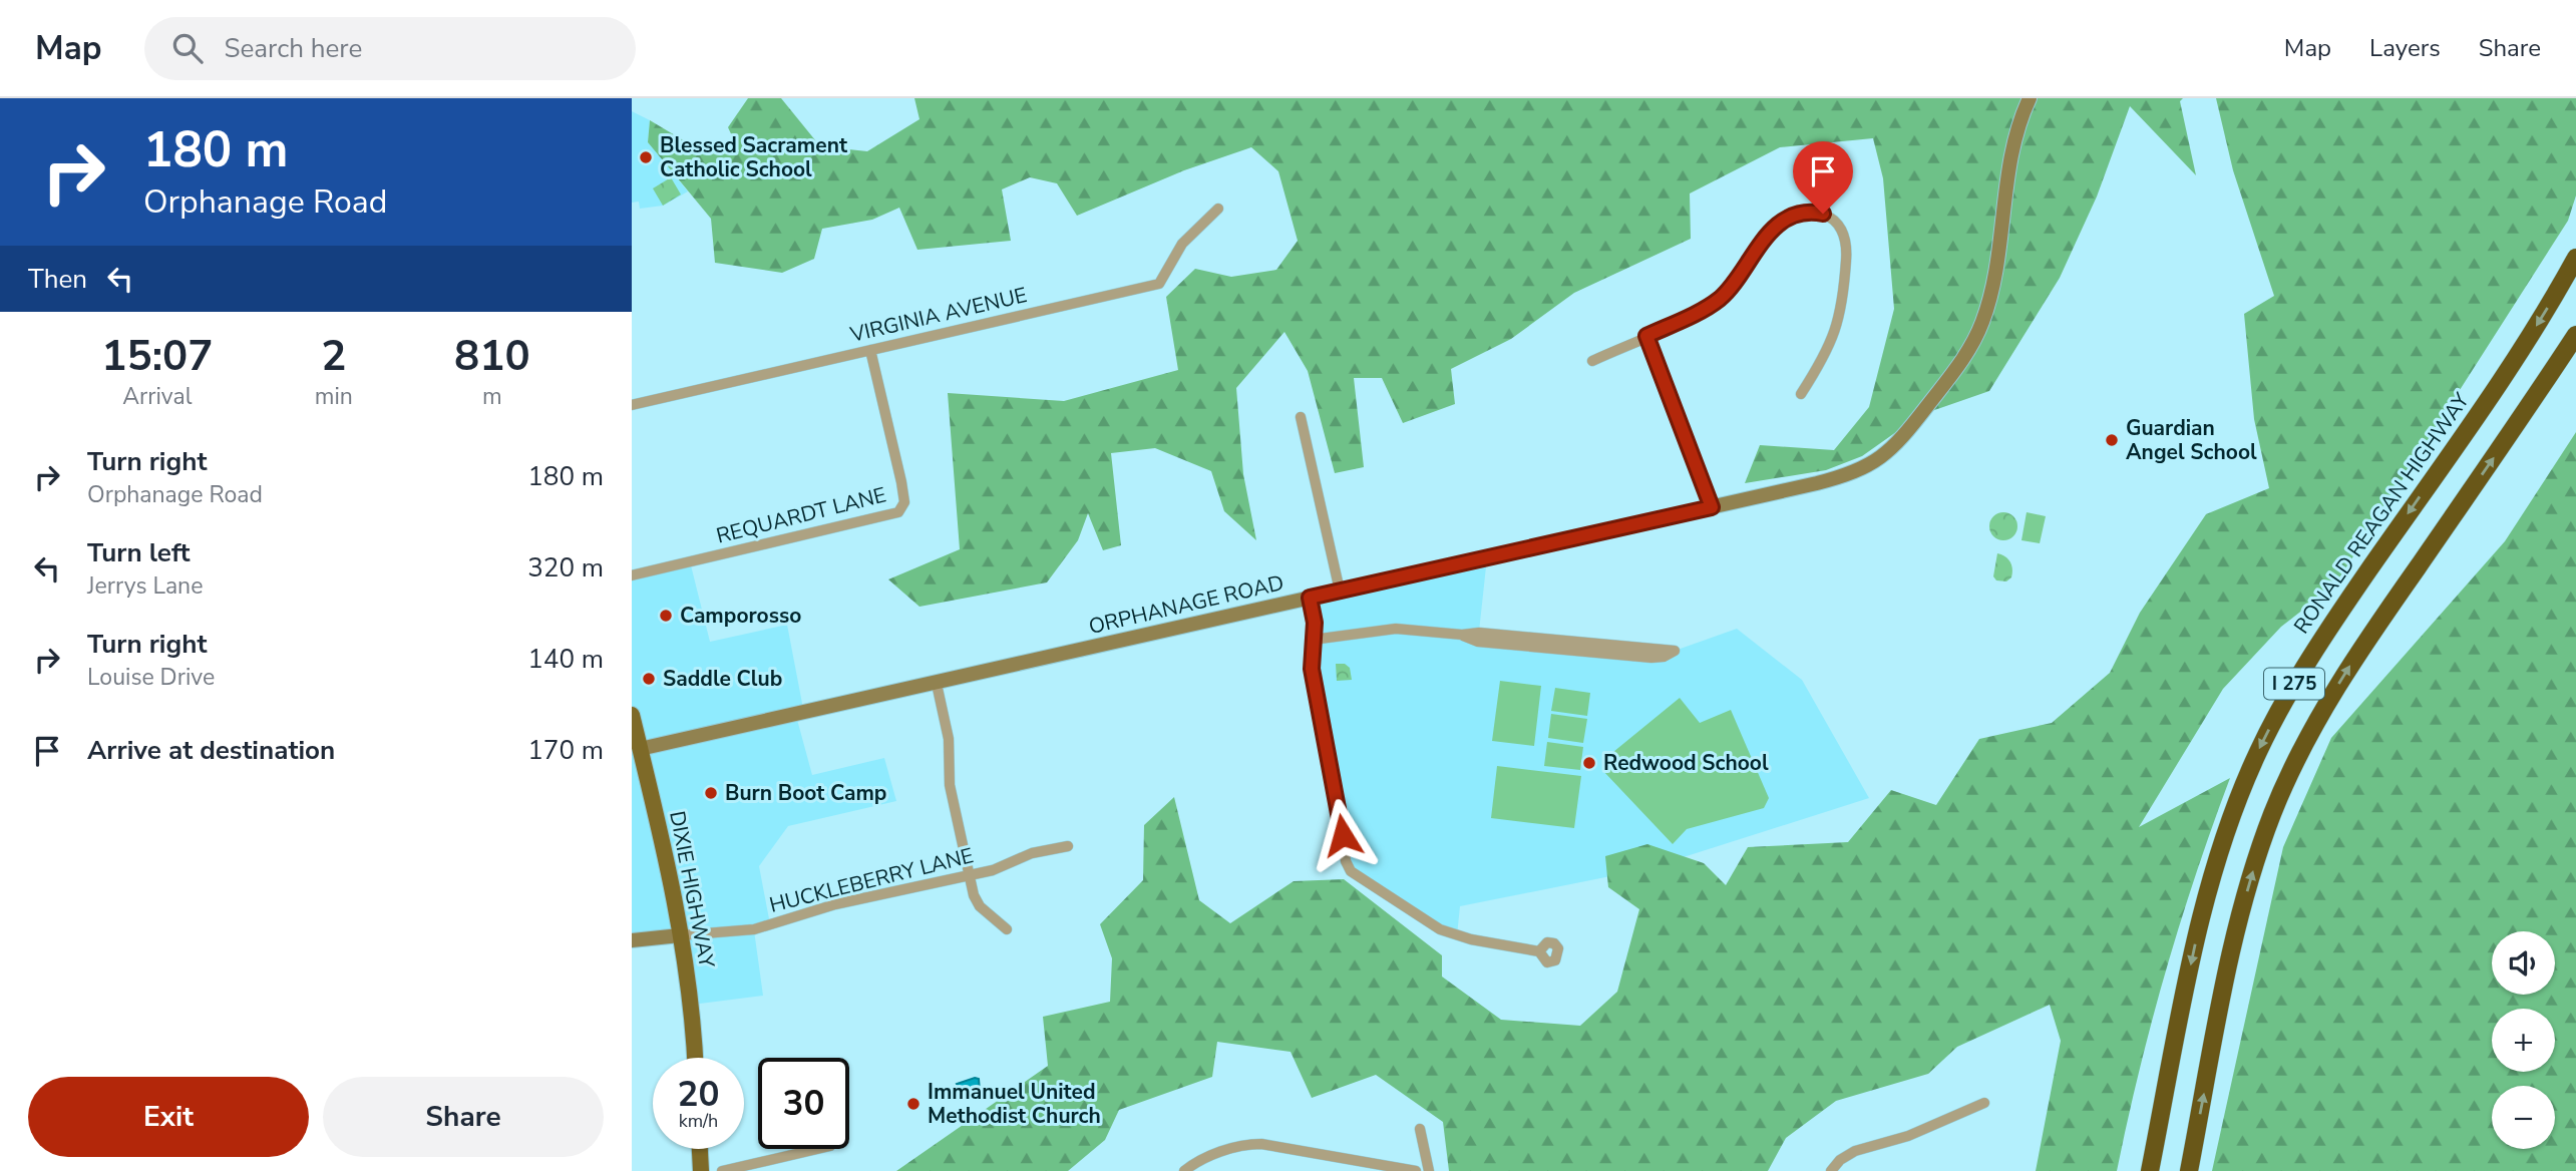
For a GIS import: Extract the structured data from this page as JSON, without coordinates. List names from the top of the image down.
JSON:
{
  "streets": {
    "highway": ["RONALD REAGAN HIGHWAY", "I 275"],
    "main road": ["ORPHANAGE ROAD", "DIXIE HIGHWAY"],
    "street": ["VIRGINIA AVENUE", "REQUARDT LANE", "HUCKLEBERRY LANE"]
  },
  "crossings": [
    ["VIRGINIA AVENUE", "REQUARDT LANE"],
    ["ORPHANAGE ROAD", "DIXIE HIGHWAY"],
    ["HUCKLEBERRY LANE", "DIXIE HIGHWAY"]
  ],
  "places": [
    "Blessed Sacrament Catholic School",
    "Guardian Angel School",
    "Camporosso",
    "Saddle Club",
    "Redwood School",
    "Burn Boot Camp",
    "Immanuel United Methodist Church"
  ],
  "page": {
    "header": "Map",
    "search": "Search here",
    "nav": ["Map", "Layers", "Share"],
    "turn": ["180 m", "Orphanage Road"],
    "then": "Then",
    "eta": [
      "15:07",
      "Arrival",
      "2",
      "min",
      "810",
      "m"
    ],
    "list": [
      {
        "name": "Turn right",
        "note": "Orphanage Road",
        "value": "180 m"
      },
      {
        "name": "Turn left",
        "note": "Jerrys Lane",
        "value": "320 m"
      },
      {
        "name": "Turn right",
        "note": "Louise Drive",
        "value": "140 m"
      },
      {
        "name": "Arrive at destination",
        "value": "170 m"
      }
    ],
    "map_buttons": ["+", "−"],
    "speed": "20 km/h",
    "limit": "30",
    "buttons": ["Exit", "Share"]
  }
}
